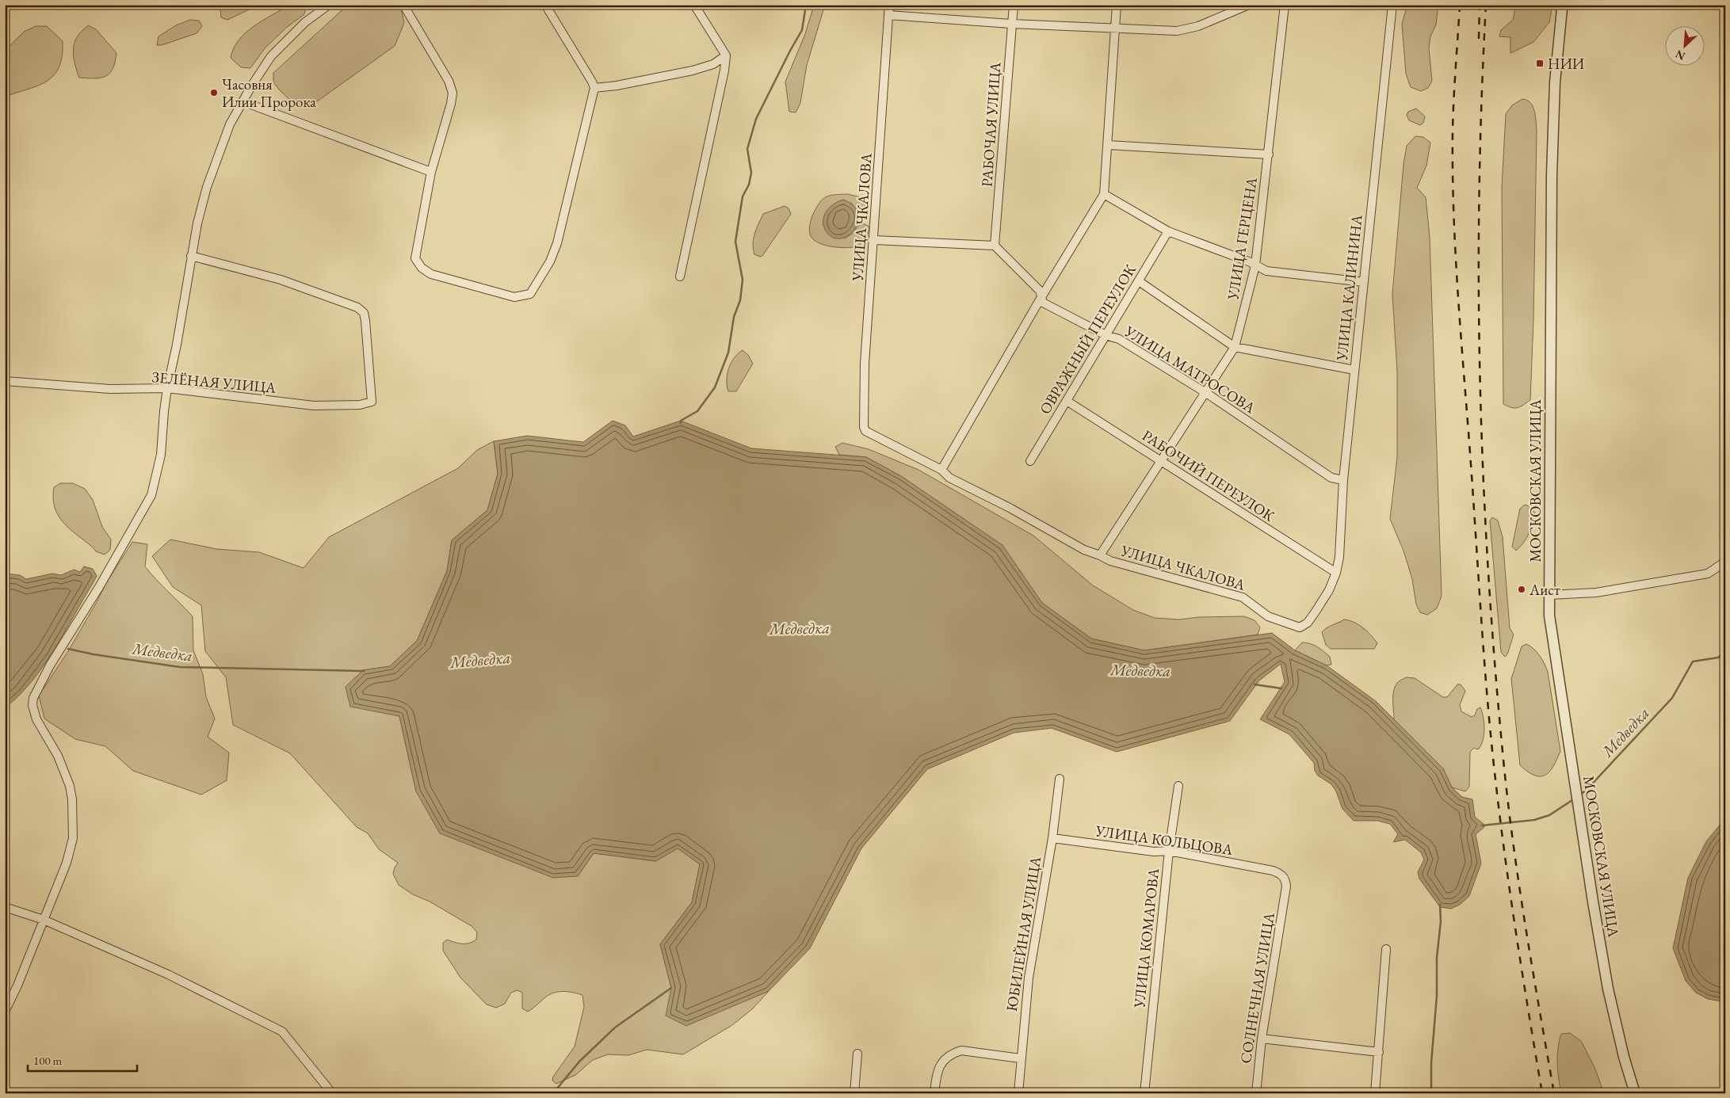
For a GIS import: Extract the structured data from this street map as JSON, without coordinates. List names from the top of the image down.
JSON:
{
  "streets": {
    "street": [
      "РАБОЧАЯ УЛИЦА",
      "УЛИЦА ЧКАЛОВА",
      "УЛИЦА ГЕРЦЕНА",
      "УЛИЦА КАЛИНИНА",
      "ОВРАЖНЫЙ ПЕРЕУЛОК",
      "УЛИЦА МАТРОСОВА",
      "ЗЕЛЁНАЯ УЛИЦА",
      "РАБОЧИЙ ПЕРЕУЛОК",
      "МОСКОВСКАЯ УЛИЦА",
      "УЛИЦА КОЛЬЦОВА",
      "ЮБИЛЕЙНАЯ УЛИЦА",
      "УЛИЦА КОМАРОВА",
      "СОЛНЕЧНАЯ УЛИЦА"
    ]
  },
  "crossings": [
    ["РАБОЧАЯ УЛИЦА", "УЛИЦА МАТРОСОВА"],
    ["УЛИЦА ЧКАЛОВА", "УЛИЦА ГЕРЦЕНА"],
    ["УЛИЦА ЧКАЛОВА", "УЛИЦА КАЛИНИНА"],
    ["УЛИЦА ГЕРЦЕНА", "УЛИЦА МАТРОСОВА"],
    ["УЛИЦА ГЕРЦЕНА", "РАБОЧИЙ ПЕРЕУЛОК"],
    ["УЛИЦА КАЛИНИНА", "УЛИЦА МАТРОСОВА"],
    ["УЛИЦА КАЛИНИНА", "РАБОЧИЙ ПЕРЕУЛОК"],
    ["ОВРАЖНЫЙ ПЕРЕУЛОК", "УЛИЦА МАТРОСОВА"],
    ["ОВРАЖНЫЙ ПЕРЕУЛОК", "РАБОЧИЙ ПЕРЕУЛОК"],
    ["УЛИЦА КОЛЬЦОВА", "ЮБИЛЕЙНАЯ УЛИЦА"],
    ["УЛИЦА КОЛЬЦОВА", "УЛИЦА КОМАРОВА"],
    ["УЛИЦА КОЛЬЦОВА", "СОЛНЕЧНАЯ УЛИЦА"]
  ],
  "water": ["Медведка"],
  "places": {
    "transit": ["НИИ"],
    "other": ["Часовня Илии Пророка", "Аист"]
  },
  "scale_bar": "100 m",
  "north": "bottom left"
}
